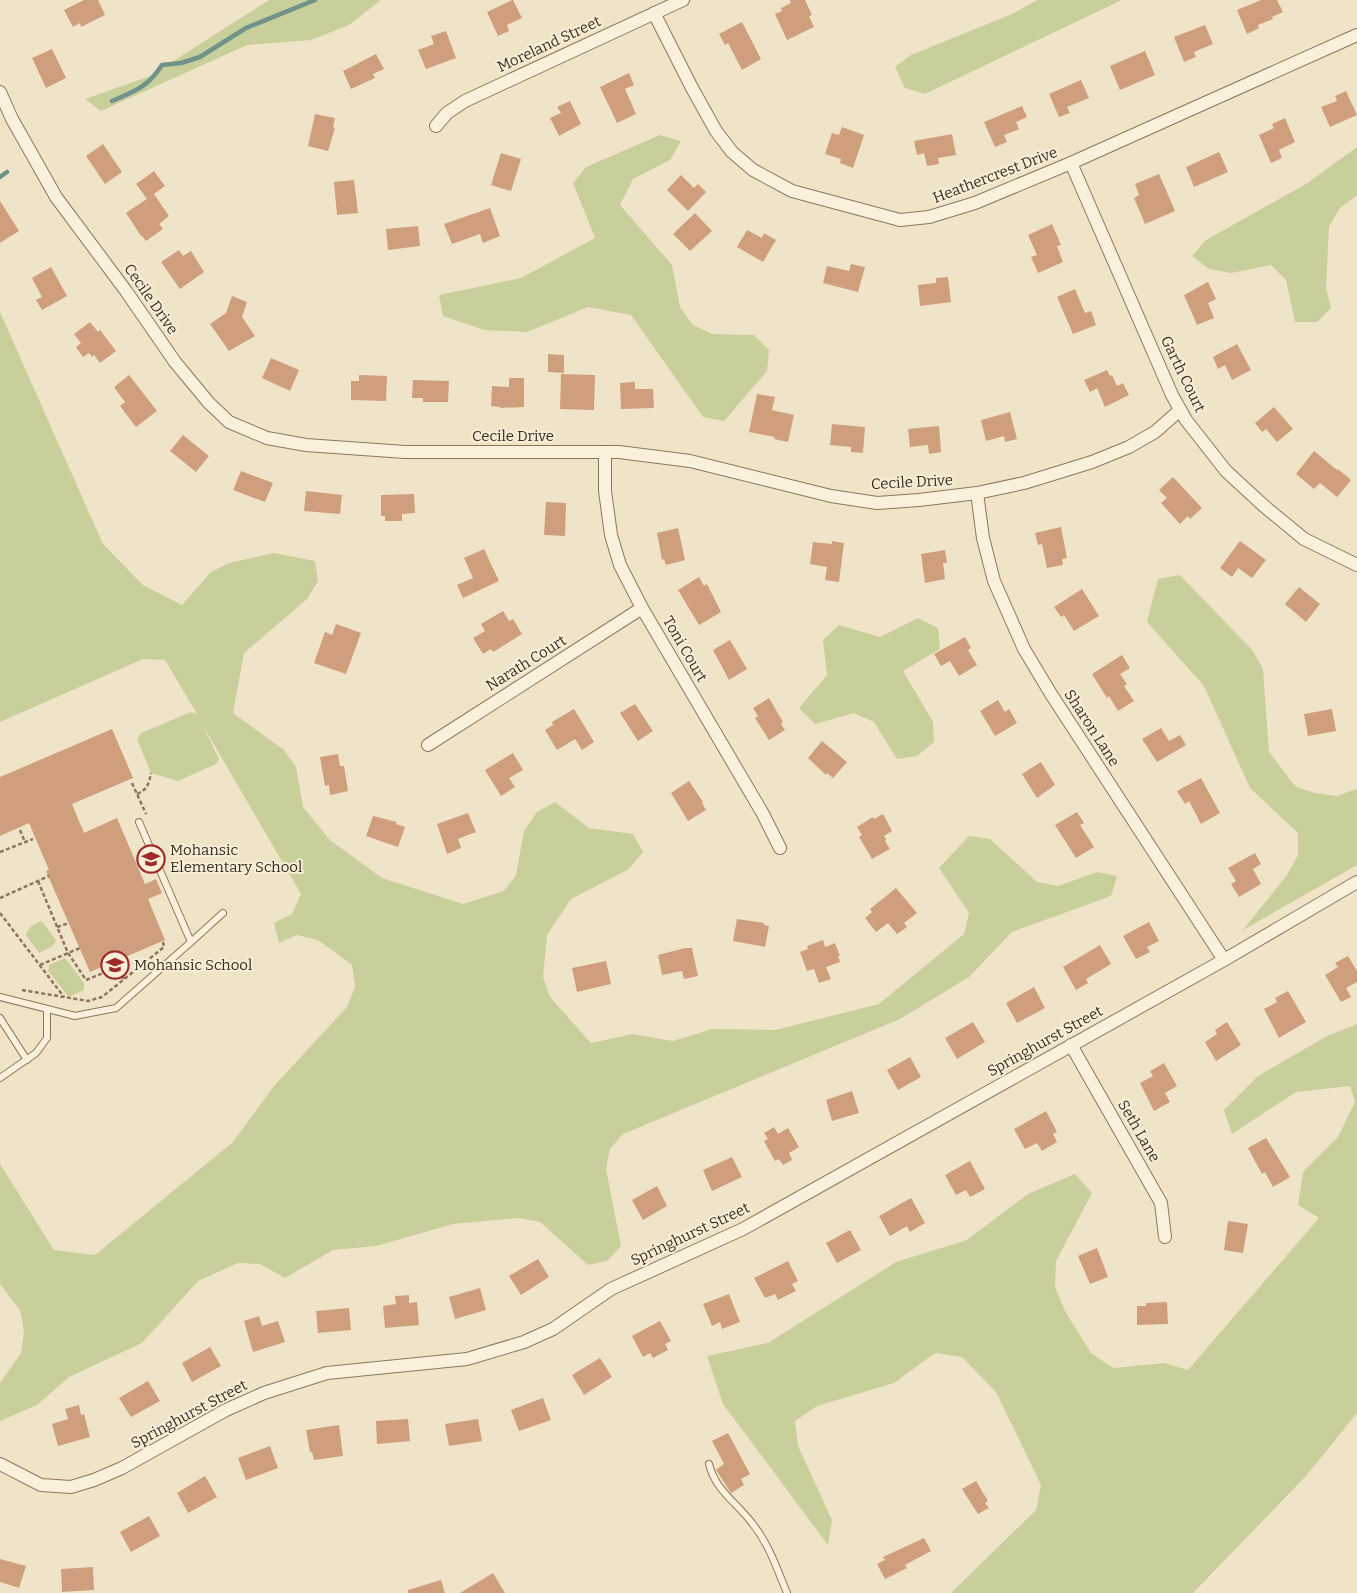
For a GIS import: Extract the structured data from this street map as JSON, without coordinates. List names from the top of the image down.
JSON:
{
  "streets": {
    "street": [
      "Moreland Street",
      "Heathercrest Drive",
      "Cecile Drive",
      "Garth Court",
      "Toni Court",
      "Narath Court",
      "Sharon Lane",
      "Springhurst Street",
      "Seth Lane"
    ]
  },
  "crossings": [
    ["Moreland Street", "Heathercrest Drive"],
    ["Heathercrest Drive", "Garth Court"],
    ["Cecile Drive", "Garth Court"],
    ["Cecile Drive", "Toni Court"],
    ["Cecile Drive", "Sharon Lane"],
    ["Toni Court", "Narath Court"],
    ["Sharon Lane", "Springhurst Street"],
    ["Springhurst Street", "Seth Lane"]
  ],
  "places": {
    "school or university": ["Mohansic Elementary School", "Mohansic School"]
  }
}
